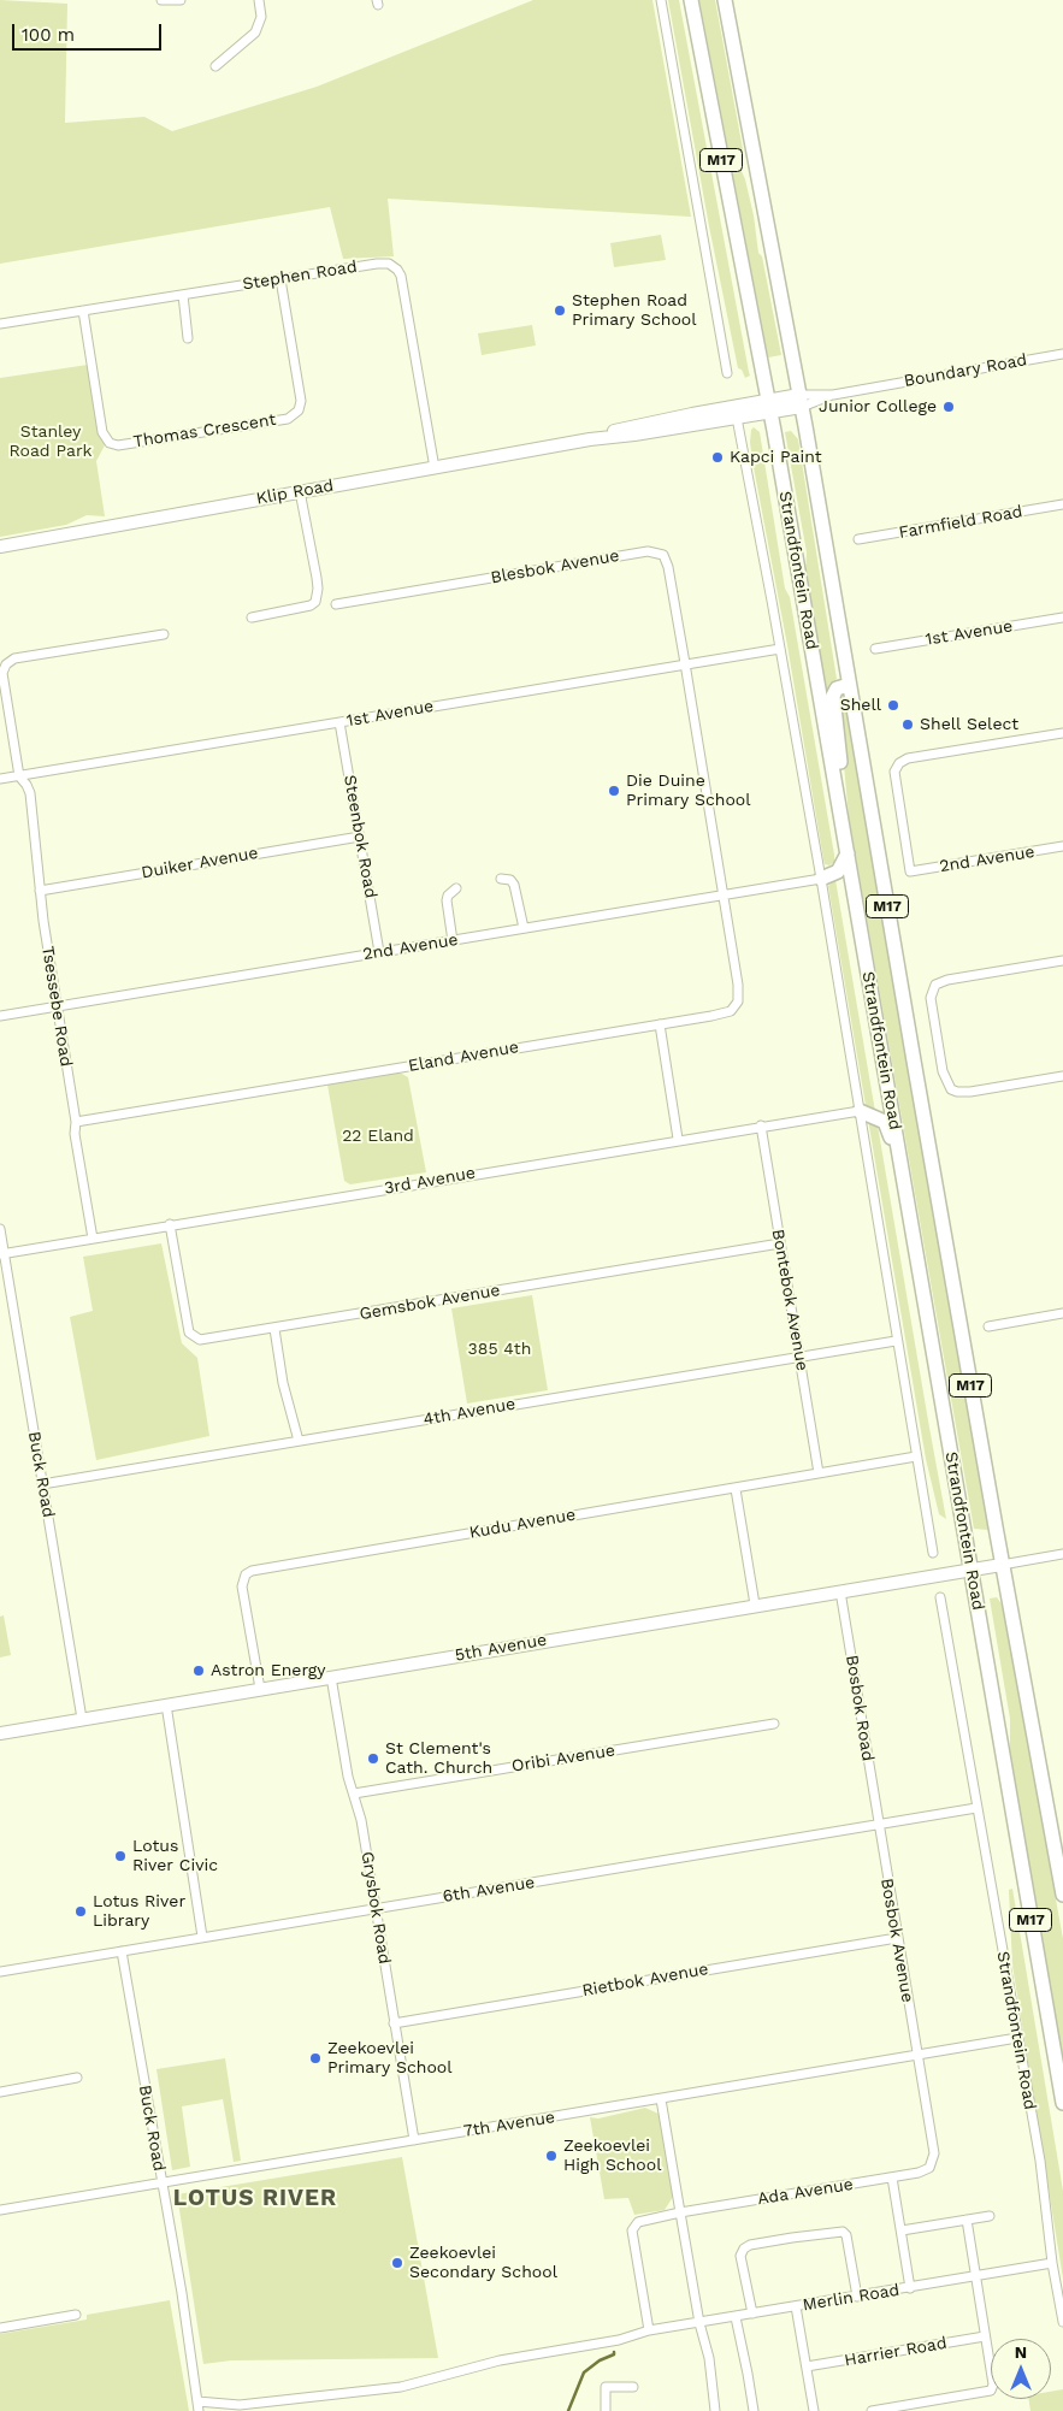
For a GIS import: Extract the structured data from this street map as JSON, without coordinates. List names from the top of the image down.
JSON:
{
  "streets": {
    "main road": [
      "M17",
      "Klip Road",
      "Strandfontein Road",
      "5th Avenue"
    ],
    "street": [
      "Stephen Road",
      "Boundary Road",
      "Thomas Crescent",
      "Farmfield Road",
      "Blesbok Avenue",
      "1st Avenue",
      "Steenbok Road",
      "2nd Avenue",
      "Duiker Avenue",
      "Tsessebe Road",
      "Eland Avenue",
      "3rd Avenue",
      "Bontebok Avenue",
      "Gemsbok Avenue",
      "4th Avenue",
      "Buck Road",
      "Kudu Avenue",
      "Bosbok Road",
      "Oribi Avenue",
      "6th Avenue",
      "Grysbok Road",
      "Bosbok Avenue",
      "Rietbok Avenue",
      "7th Avenue",
      "Ada Avenue",
      "Merlin Road",
      "Harrier Road"
    ]
  },
  "crossings": [
    ["Stephen Road", "Thomas Crescent"],
    ["Stephen Road", "Klip Road"],
    ["Boundary Road", "Klip Road"],
    ["Boundary Road", "Strandfontein Road"],
    ["Klip Road", "Strandfontein Road"],
    ["Blesbok Avenue", "1st Avenue"],
    ["Strandfontein Road", "1st Avenue"],
    ["Strandfontein Road", "2nd Avenue"],
    ["Strandfontein Road", "3rd Avenue"],
    ["Strandfontein Road", "4th Avenue"],
    ["Strandfontein Road", "Kudu Avenue"],
    ["Strandfontein Road", "5th Avenue"],
    ["Strandfontein Road", "6th Avenue"],
    ["Strandfontein Road", "7th Avenue"],
    ["Strandfontein Road", "Merlin Road"],
    ["1st Avenue", "Steenbok Road"],
    ["1st Avenue", "Tsessebe Road"],
    ["Steenbok Road", "2nd Avenue"],
    ["Steenbok Road", "Duiker Avenue"],
    ["2nd Avenue", "Tsessebe Road"],
    ["2nd Avenue", "Eland Avenue"],
    ["Duiker Avenue", "Tsessebe Road"],
    ["Tsessebe Road", "Eland Avenue"],
    ["Tsessebe Road", "3rd Avenue"],
    ["3rd Avenue", "Bontebok Avenue"],
    ["3rd Avenue", "Gemsbok Avenue"],
    ["3rd Avenue", "Buck Road"],
    ["Bontebok Avenue", "Gemsbok Avenue"],
    ["Bontebok Avenue", "4th Avenue"],
    ["Bontebok Avenue", "Kudu Avenue"],
    ["4th Avenue", "Buck Road"],
    ["Buck Road", "5th Avenue"],
    ["Buck Road", "6th Avenue"],
    ["Buck Road", "7th Avenue"],
    ["Kudu Avenue", "5th Avenue"],
    ["5th Avenue", "Bosbok Road"],
    ["5th Avenue", "Grysbok Road"],
    ["Bosbok Road", "6th Avenue"],
    ["Bosbok Road", "Bosbok Avenue"],
    ["Oribi Avenue", "Grysbok Road"],
    ["6th Avenue", "Grysbok Road"],
    ["6th Avenue", "Bosbok Avenue"],
    ["Grysbok Road", "Rietbok Avenue"],
    ["Grysbok Road", "7th Avenue"],
    ["Bosbok Avenue", "Rietbok Avenue"],
    ["Bosbok Avenue", "7th Avenue"],
    ["Bosbok Avenue", "Ada Avenue"],
    ["7th Avenue", "Ada Avenue"],
    ["Ada Avenue", "Merlin Road"]
  ],
  "districts": ["LOTUS RIVER"],
  "parks": ["Stanley Road Park", "22 Eland", "385 4th"],
  "places": [
    "Stephen Road Primary School",
    "Junior College",
    "Kapci Paint",
    "Shell",
    "Shell Select",
    "Die Duine Primary School",
    "Astron Energy",
    "St Clement's Cath. Church",
    "Lotus River Civic",
    "Lotus River Library",
    "Zeekoevlei Primary School",
    "Zeekoevlei High School",
    "Zeekoevlei Secondary School"
  ],
  "scale_bar": "100 m",
  "north": "top"
}
